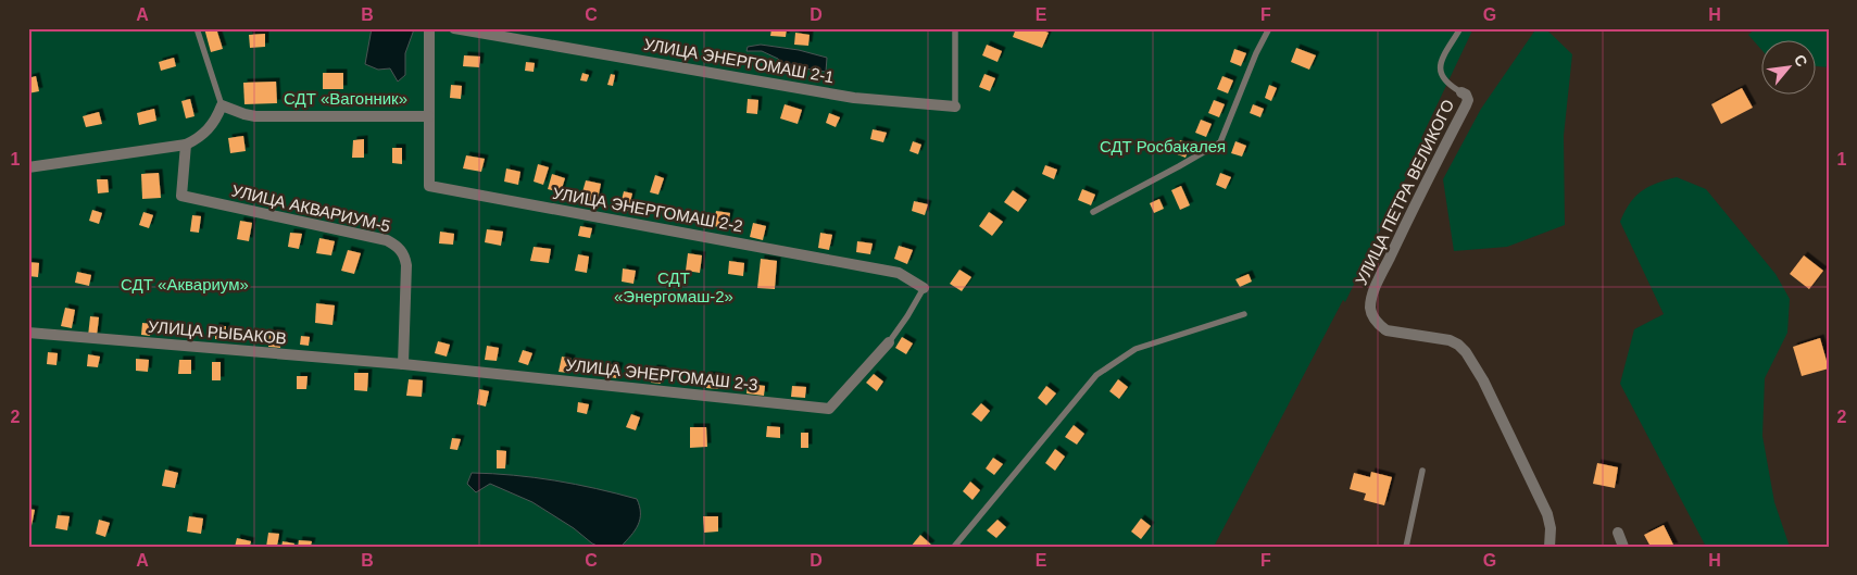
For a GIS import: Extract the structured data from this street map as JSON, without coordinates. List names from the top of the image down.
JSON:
{
  "streets": {
    "street": [
      "УЛИЦА ЭНЕРГОМАШ 2-1",
      "УЛИЦА ПЕТРА ВЕЛИКОГО",
      "УЛИЦА АКВАРИУМ-5",
      "УЛИЦА ЭНЕРГОМАШ 2-2",
      "УЛИЦА РЫБАКОВ",
      "УЛИЦА ЭНЕРГОМАШ 2-3"
    ]
  },
  "crossings": [
    ["УЛИЦА АКВАРИУМ-5", "УЛИЦА РЫБАКОВ"],
    ["УЛИЦА АКВАРИУМ-5", "УЛИЦА ЭНЕРГОМАШ 2-3"],
    ["УЛИЦА РЫБАКОВ", "УЛИЦА ЭНЕРГОМАШ 2-3"]
  ],
  "parks": [
    "СДТ «Вагонник»",
    "СДТ Росбакалея",
    "СДТ «Энергомаш-2»",
    "СДТ «Аквариум»"
  ],
  "north": "top right",
  "grid": {
    "columns": [
      "A",
      "B",
      "C",
      "D",
      "E",
      "F",
      "G",
      "H"
    ],
    "rows": ["1", "2"]
  }
}
